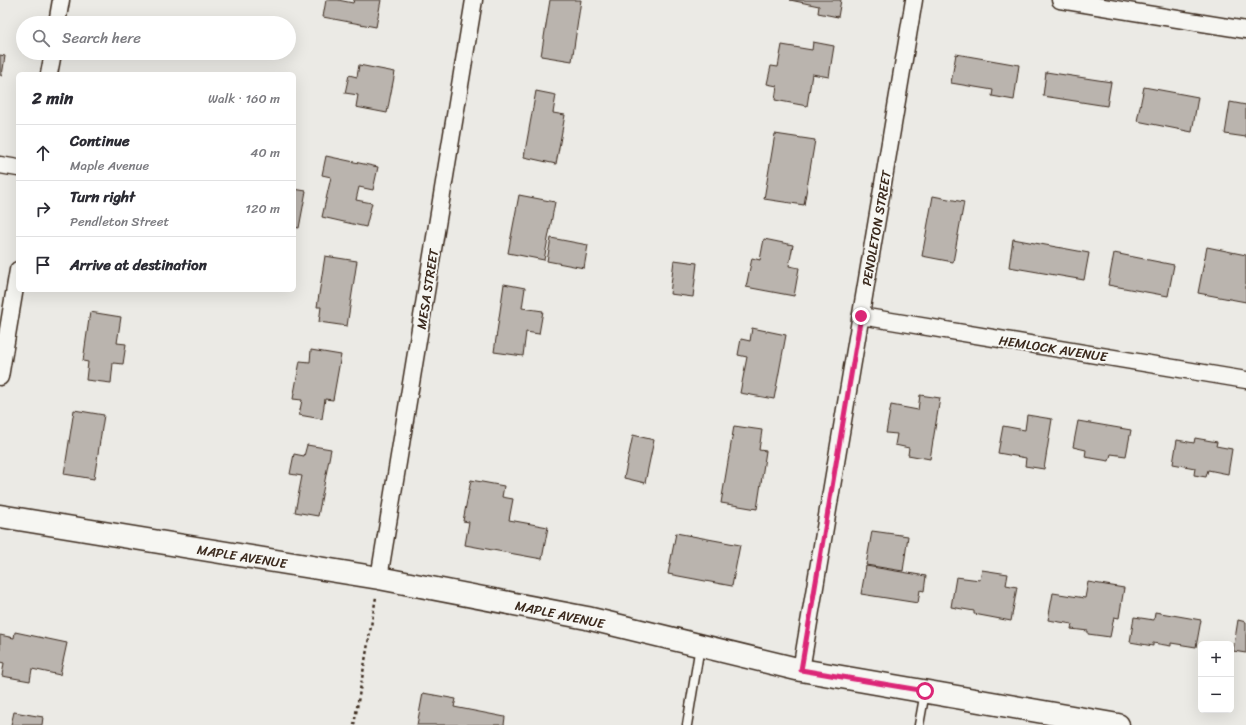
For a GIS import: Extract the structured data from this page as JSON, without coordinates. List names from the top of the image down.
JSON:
{
  "streets": {
    "street": [
      "PENDLETON STREET",
      "MESA STREET",
      "HEMLOCK AVENUE",
      "MAPLE AVENUE"
    ]
  },
  "crossings": [
    ["PENDLETON STREET", "HEMLOCK AVENUE"],
    ["PENDLETON STREET", "MAPLE AVENUE"],
    ["MESA STREET", "MAPLE AVENUE"]
  ],
  "page": {
    "search": "Search here",
    "heading": ["2 min", "Walk · 160 m"],
    "list": [
      ["Continue", "Maple Avenue", "40 m"],
      ["Turn right", "Pendleton Street", "120 m"],
      "Arrive at destination"
    ],
    "map_buttons": ["+", "−"]
  }
}
